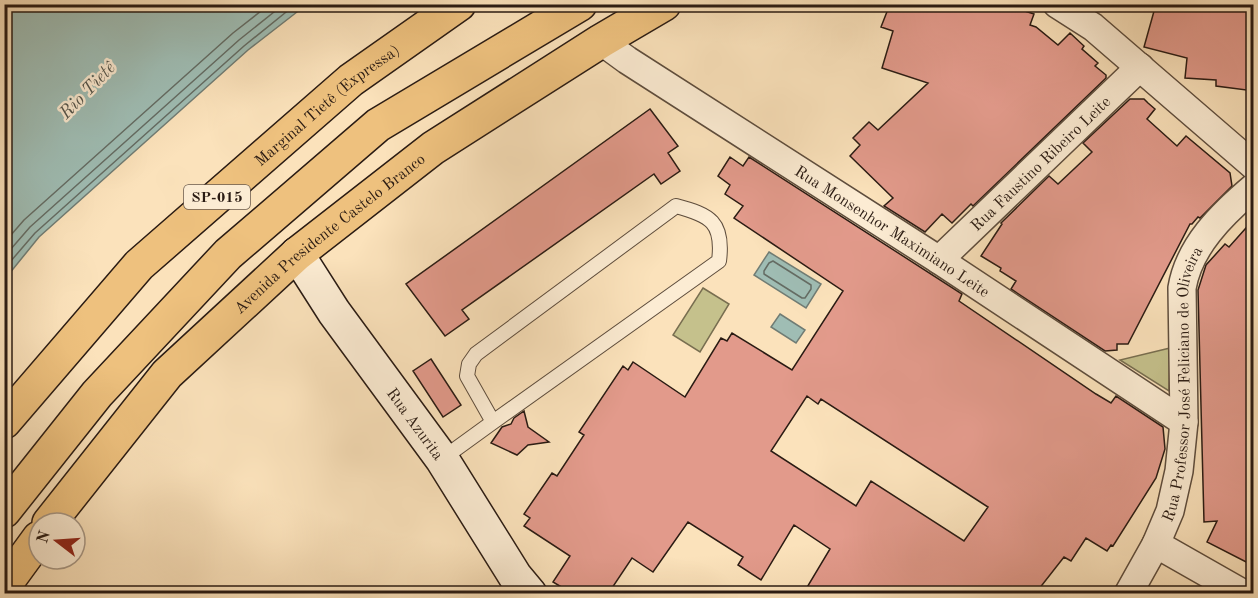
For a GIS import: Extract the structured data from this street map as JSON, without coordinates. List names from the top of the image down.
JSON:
{
  "streets": {
    "highway": ["Marginal Tietê (Expressa)", "SP-015", "Avenida Presidente Castelo Branco"],
    "street": [
      "Rua Faustino Ribeiro Leite",
      "Rua Monsenhor Maximiano Leite",
      "Rua Professor José Feliciano de Oliveira",
      "Rua Azurita"
    ]
  },
  "crossings": [
    ["Rua Faustino Ribeiro Leite", "Rua Monsenhor Maximiano Leite"],
    ["Rua Monsenhor Maximiano Leite", "Avenida Presidente Castelo Branco"],
    ["Rua Monsenhor Maximiano Leite", "Rua Professor José Feliciano de Oliveira"],
    ["Avenida Presidente Castelo Branco", "Rua Azurita"]
  ],
  "water": ["Rio Tietê"],
  "north": "left"
}
